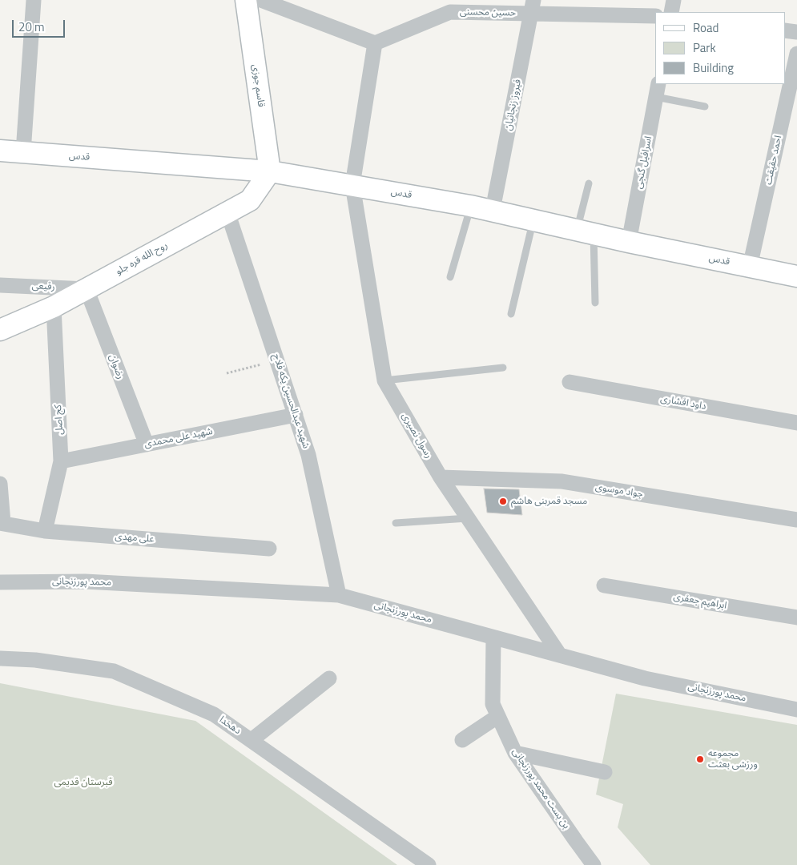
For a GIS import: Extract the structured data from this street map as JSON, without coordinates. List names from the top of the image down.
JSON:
{
  "streets": {
    "street": [
      "حسین محسنی",
      "قاسم جوزی",
      "فیروز زنجانیان",
      "قدس",
      "احمد حقیقت",
      "اسرافیل گنجی",
      "روح الله قره جلو",
      "رفیعی",
      "رضوان",
      "شهید عبدالحسین یکه فلاح",
      "داود افشاری",
      "کج اصل",
      "رسول نصیری",
      "شهید علی محمدی",
      "جواد موسوی",
      "علی مهدی",
      "محمد پورزنجانی",
      "ابراهیم جعفری",
      "دهخدا",
      "بن بست محمد پورزنجانی"
    ]
  },
  "crossings": [
    ["حسین محسنی", "فیروز زنجانیان"],
    ["حسین محسنی", "رسول نصیری"],
    ["قاسم جوزی", "قدس"],
    ["قاسم جوزی", "روح الله قره جلو"],
    ["فیروز زنجانیان", "قدس"],
    ["قدس", "احمد حقیقت"],
    ["قدس", "اسرافیل گنجی"],
    ["قدس", "روح الله قره جلو"],
    ["قدس", "رسول نصیری"],
    ["روح الله قره جلو", "رفیعی"],
    ["روح الله قره جلو", "رضوان"],
    ["روح الله قره جلو", "شهید عبدالحسین یکه فلاح"],
    ["روح الله قره جلو", "کج اصل"],
    ["رفیعی", "رضوان"],
    ["رضوان", "شهید علی محمدی"],
    ["شهید عبدالحسین یکه فلاح", "شهید علی محمدی"],
    ["شهید عبدالحسین یکه فلاح", "محمد پورزنجانی"],
    ["کج اصل", "شهید علی محمدی"],
    ["کج اصل", "علی مهدی"],
    ["رسول نصیری", "جواد موسوی"],
    ["رسول نصیری", "محمد پورزنجانی"],
    ["محمد پورزنجانی", "بن بست محمد پورزنجانی"]
  ],
  "parks": ["قبرستان قدیمى"],
  "places": ["مسجد قمربنی هاشم", "مجموعه ورزشی بعثت"],
  "legend": ["Road", "Park", "Building"],
  "scale_bar": "20 m"
}
